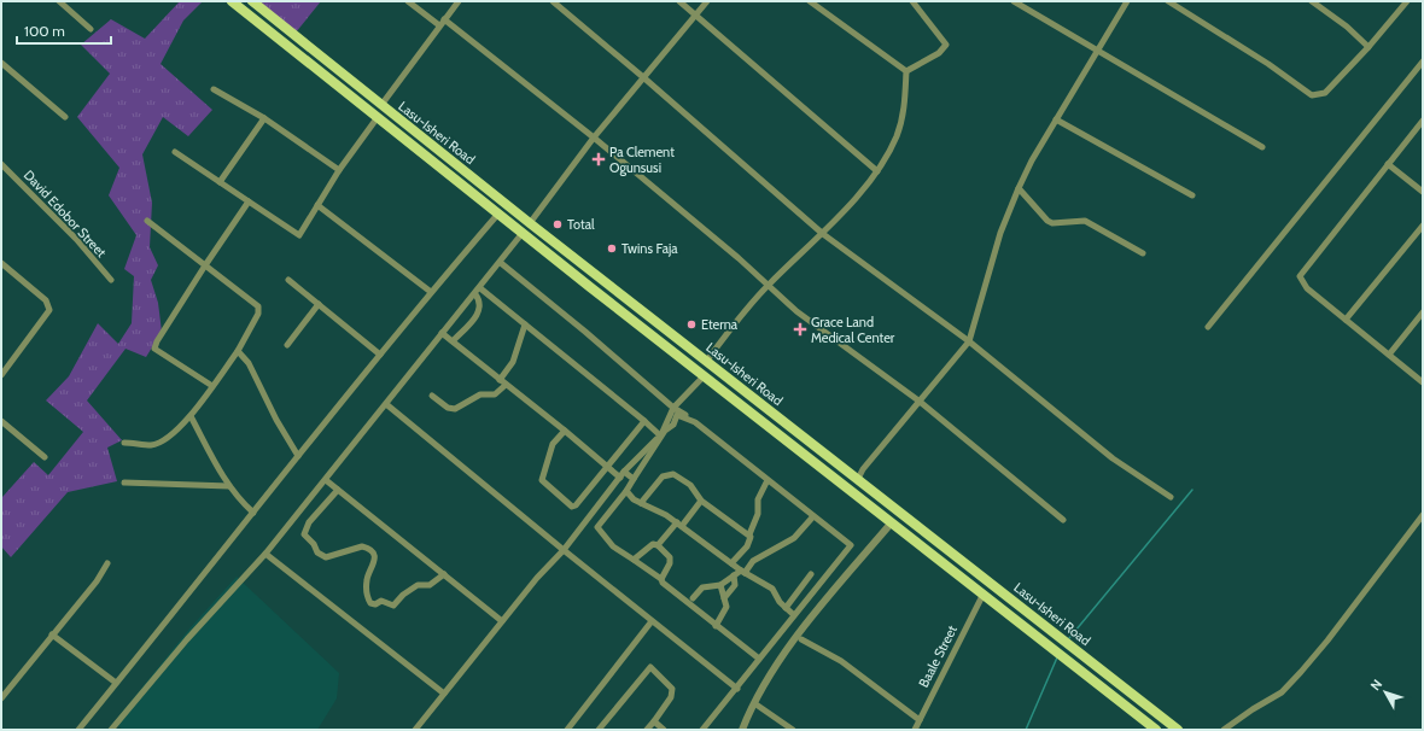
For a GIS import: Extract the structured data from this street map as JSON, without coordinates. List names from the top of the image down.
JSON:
{
  "streets": {
    "main road": ["Lasu-Isheri Road"],
    "street": ["David Edobor Street", "Baale Street"]
  },
  "crossings": [
    ["Lasu-Isheri Road", "Baale Street"]
  ],
  "places": {
    "health": ["Pa Clement Ogunsusi", "Grace Land Medical Center"],
    "other": ["Total", "Twins Faja", "Eterna"]
  },
  "scale_bar": "100 m",
  "north": "top left"
}
